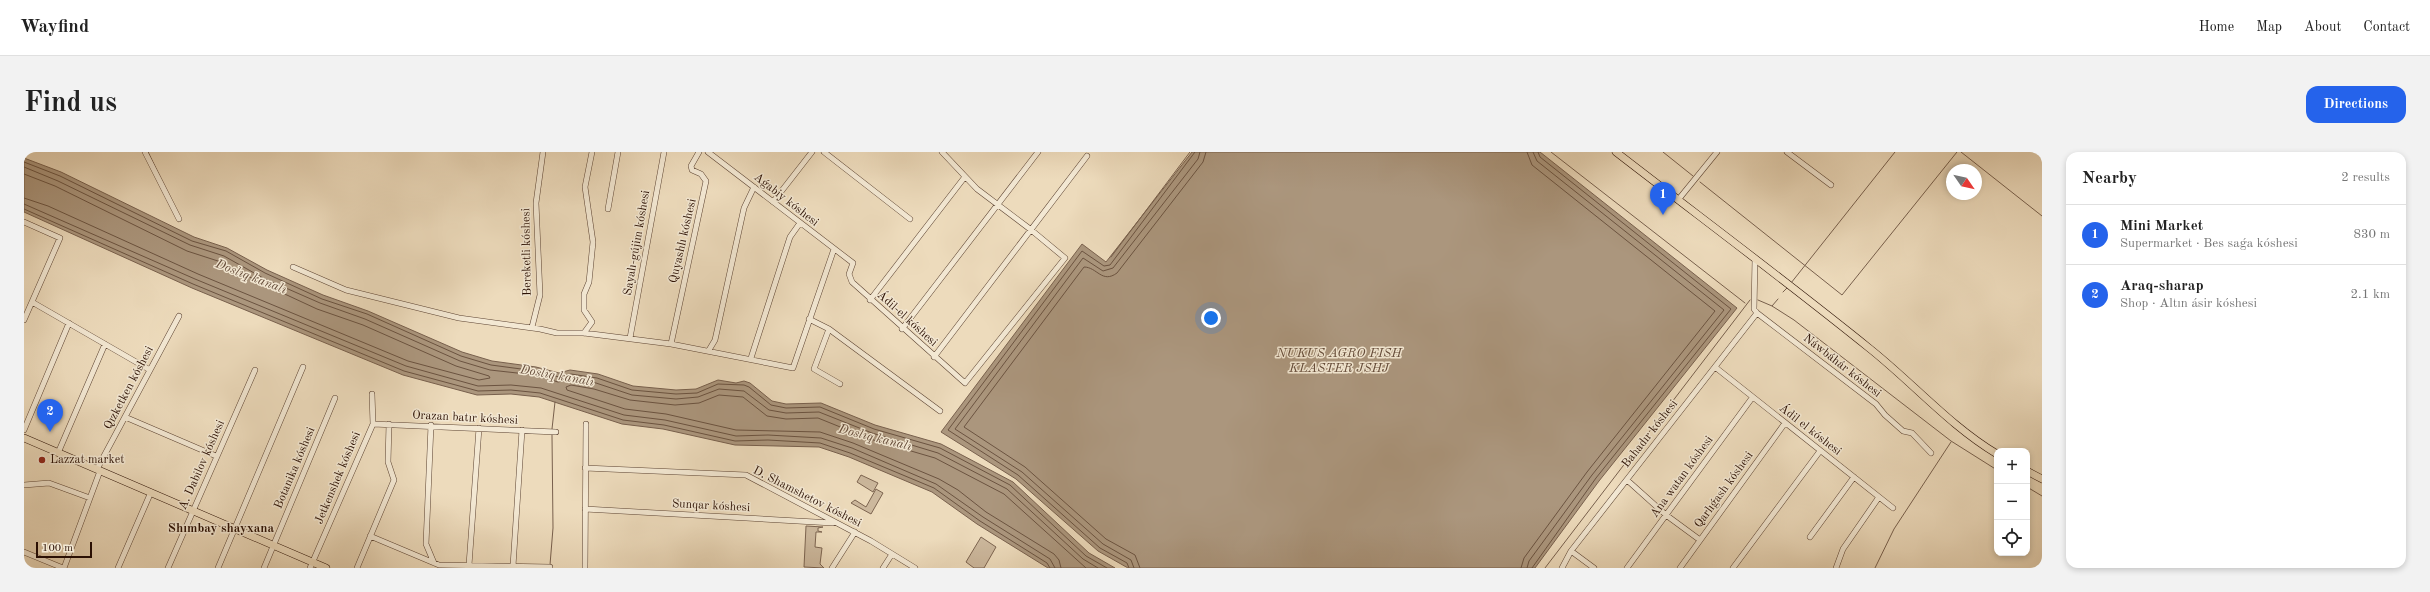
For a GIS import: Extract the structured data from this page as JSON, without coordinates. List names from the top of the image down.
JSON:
{
  "streets": {
    "street": [
      "Aǵabiy kóshesi",
      "Quyashlı kóshesi",
      "Sayalı-gújim kóshesi",
      "Bereketli kóshesi",
      "Ádil-el kóshesi",
      "Náwbáhár kóshesi",
      "Qızketken kóshesi",
      "Orazan batır kóshesi",
      "Ádil el kóshesi",
      "Bahadır kóshesi",
      "A. Dabilov kóshesi",
      "Botanika kóshesi",
      "Ana watan kóshesi",
      "Jetkenshek kóshesi",
      "Qarlıǵash kóshesi",
      "D. Shamshetov kóshesi",
      "Sunqar kóshesi"
    ]
  },
  "crossings": [
    ["Aǵabiy kóshesi", "Ádil-el kóshesi"],
    ["Náwbáhár kóshesi", "Bahadır kóshesi"],
    ["Orazan batır kóshesi", "Jetkenshek kóshesi"],
    ["Ádil el kóshesi", "Bahadır kóshesi"],
    ["Ádil el kóshesi", "Ana watan kóshesi"],
    ["Ádil el kóshesi", "Qarlıǵash kóshesi"],
    ["D. Shamshetov kóshesi", "Sunqar kóshesi"]
  ],
  "districts": ["Shımbay shayxana"],
  "water": ["Doslıq kanalı", "NUKUS AGRO FISH KLASTER JSHJ"],
  "places": ["Lazzat market"],
  "scale_bar": "100 m",
  "north": "bottom right",
  "page": {
    "header": "Wayfind",
    "nav": [
      "Home",
      "Map",
      "About",
      "Contact"
    ],
    "buttons": "Directions",
    "title": "Find us",
    "heading": ["Nearby", "2 results"],
    "pins": ["1", "2"],
    "list": [
      {
        "mark": "1",
        "name": "Mini Market",
        "note": "Supermarket · Bes saǵa kóshesi",
        "value": "830 m"
      },
      {
        "mark": "2",
        "name": "Araq-sharap",
        "note": "Shop · Altın ásir kóshesi",
        "value": "2.1 km"
      }
    ],
    "map_buttons": ["+", "−"],
    "scale": "100 m"
  }
}
